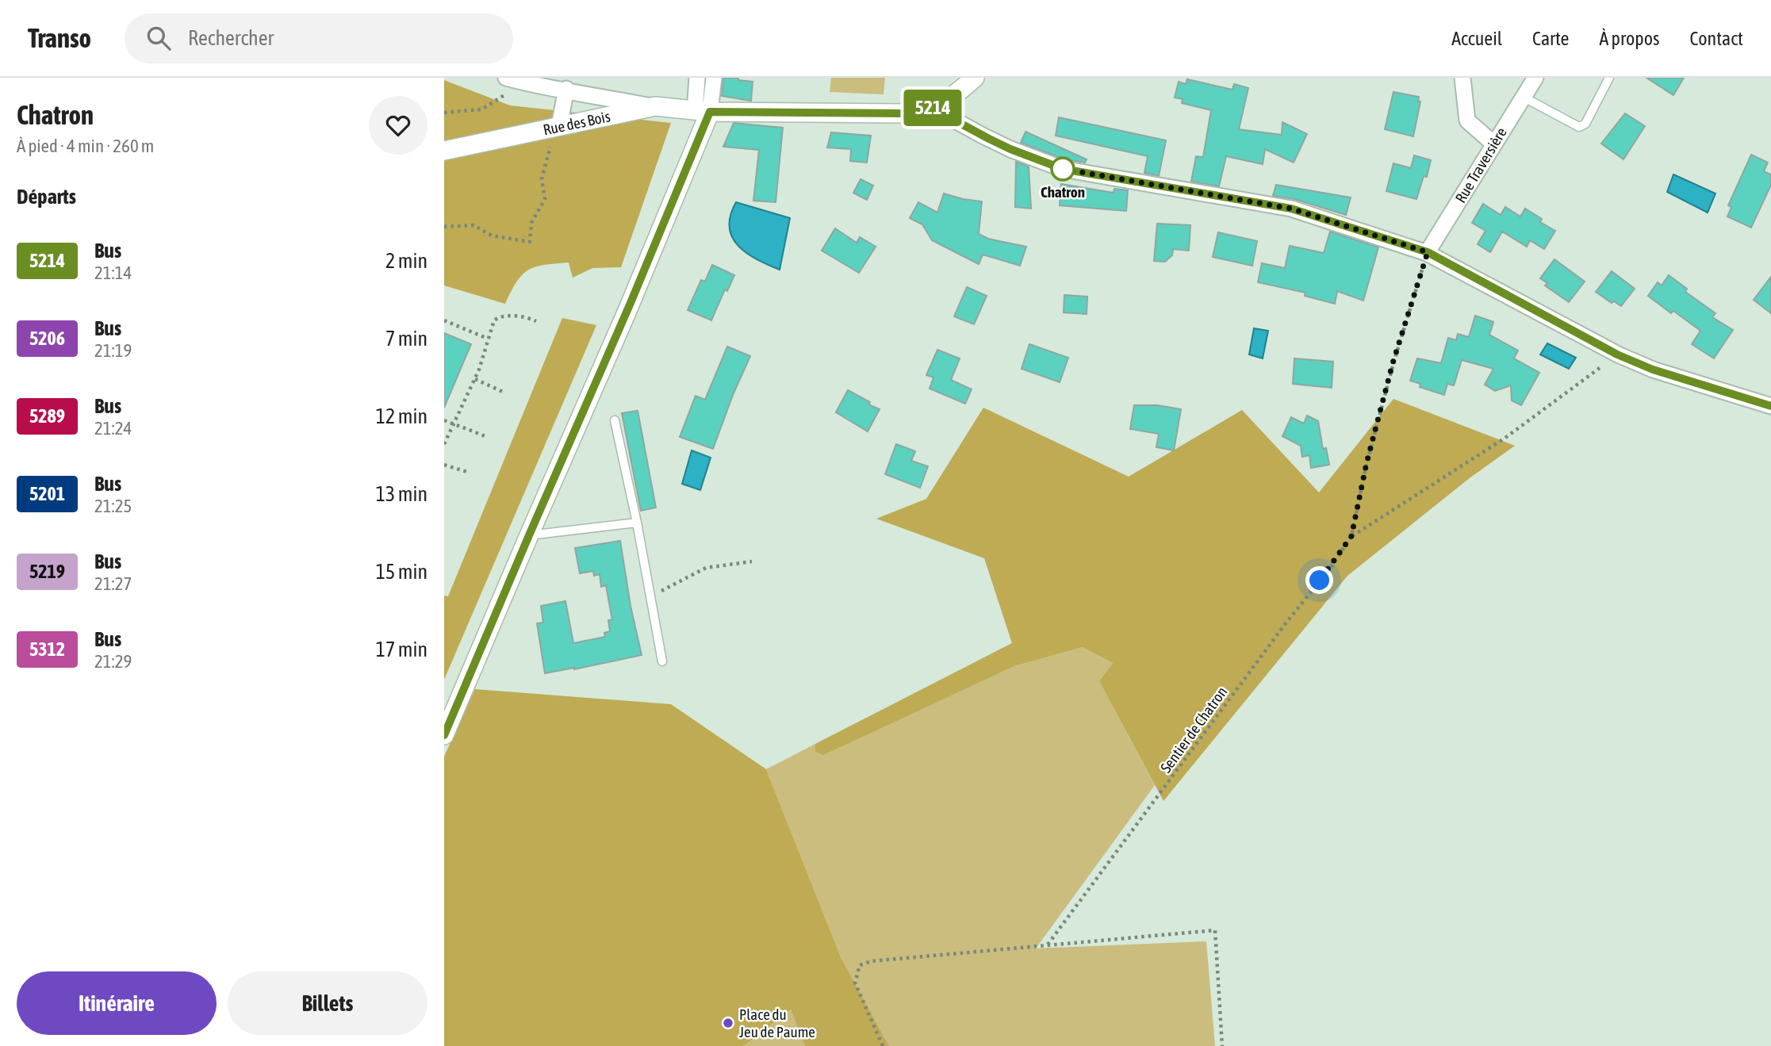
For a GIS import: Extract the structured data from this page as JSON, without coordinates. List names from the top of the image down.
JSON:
{
  "streets": {
    "street": ["Rue des Bois", "Rue Traversière"],
    "path": ["Sentier de Chatron"]
  },
  "crossings": [
    ["Rue Traversière", "Sentier de Chatron"]
  ],
  "places": ["Chatron", "Place du Jeu de Paume"],
  "lines": ["bus line 5214"],
  "page": {
    "header": "Transo",
    "search": "Rechercher",
    "nav": [
      "Accueil",
      "Carte",
      "À propos",
      "Contact"
    ],
    "heading": [
      ["Chatron", "À pied · 4 min · 260 m"],
      "Départs"
    ],
    "on_map": "5214",
    "list": [
      {
        "mark": "5214",
        "name": "Bus",
        "note": "21:14",
        "value": "2 min"
      },
      {
        "mark": "5206",
        "name": "Bus",
        "note": "21:19",
        "value": "7 min"
      },
      {
        "mark": "5289",
        "name": "Bus",
        "note": "21:24",
        "value": "12 min"
      },
      {
        "mark": "5201",
        "name": "Bus",
        "note": "21:25",
        "value": "13 min"
      },
      {
        "mark": "5219",
        "name": "Bus",
        "note": "21:27",
        "value": "15 min"
      },
      {
        "mark": "5312",
        "name": "Bus",
        "note": "21:29",
        "value": "17 min"
      }
    ],
    "buttons": ["Itinéraire", "Billets"]
  }
}
